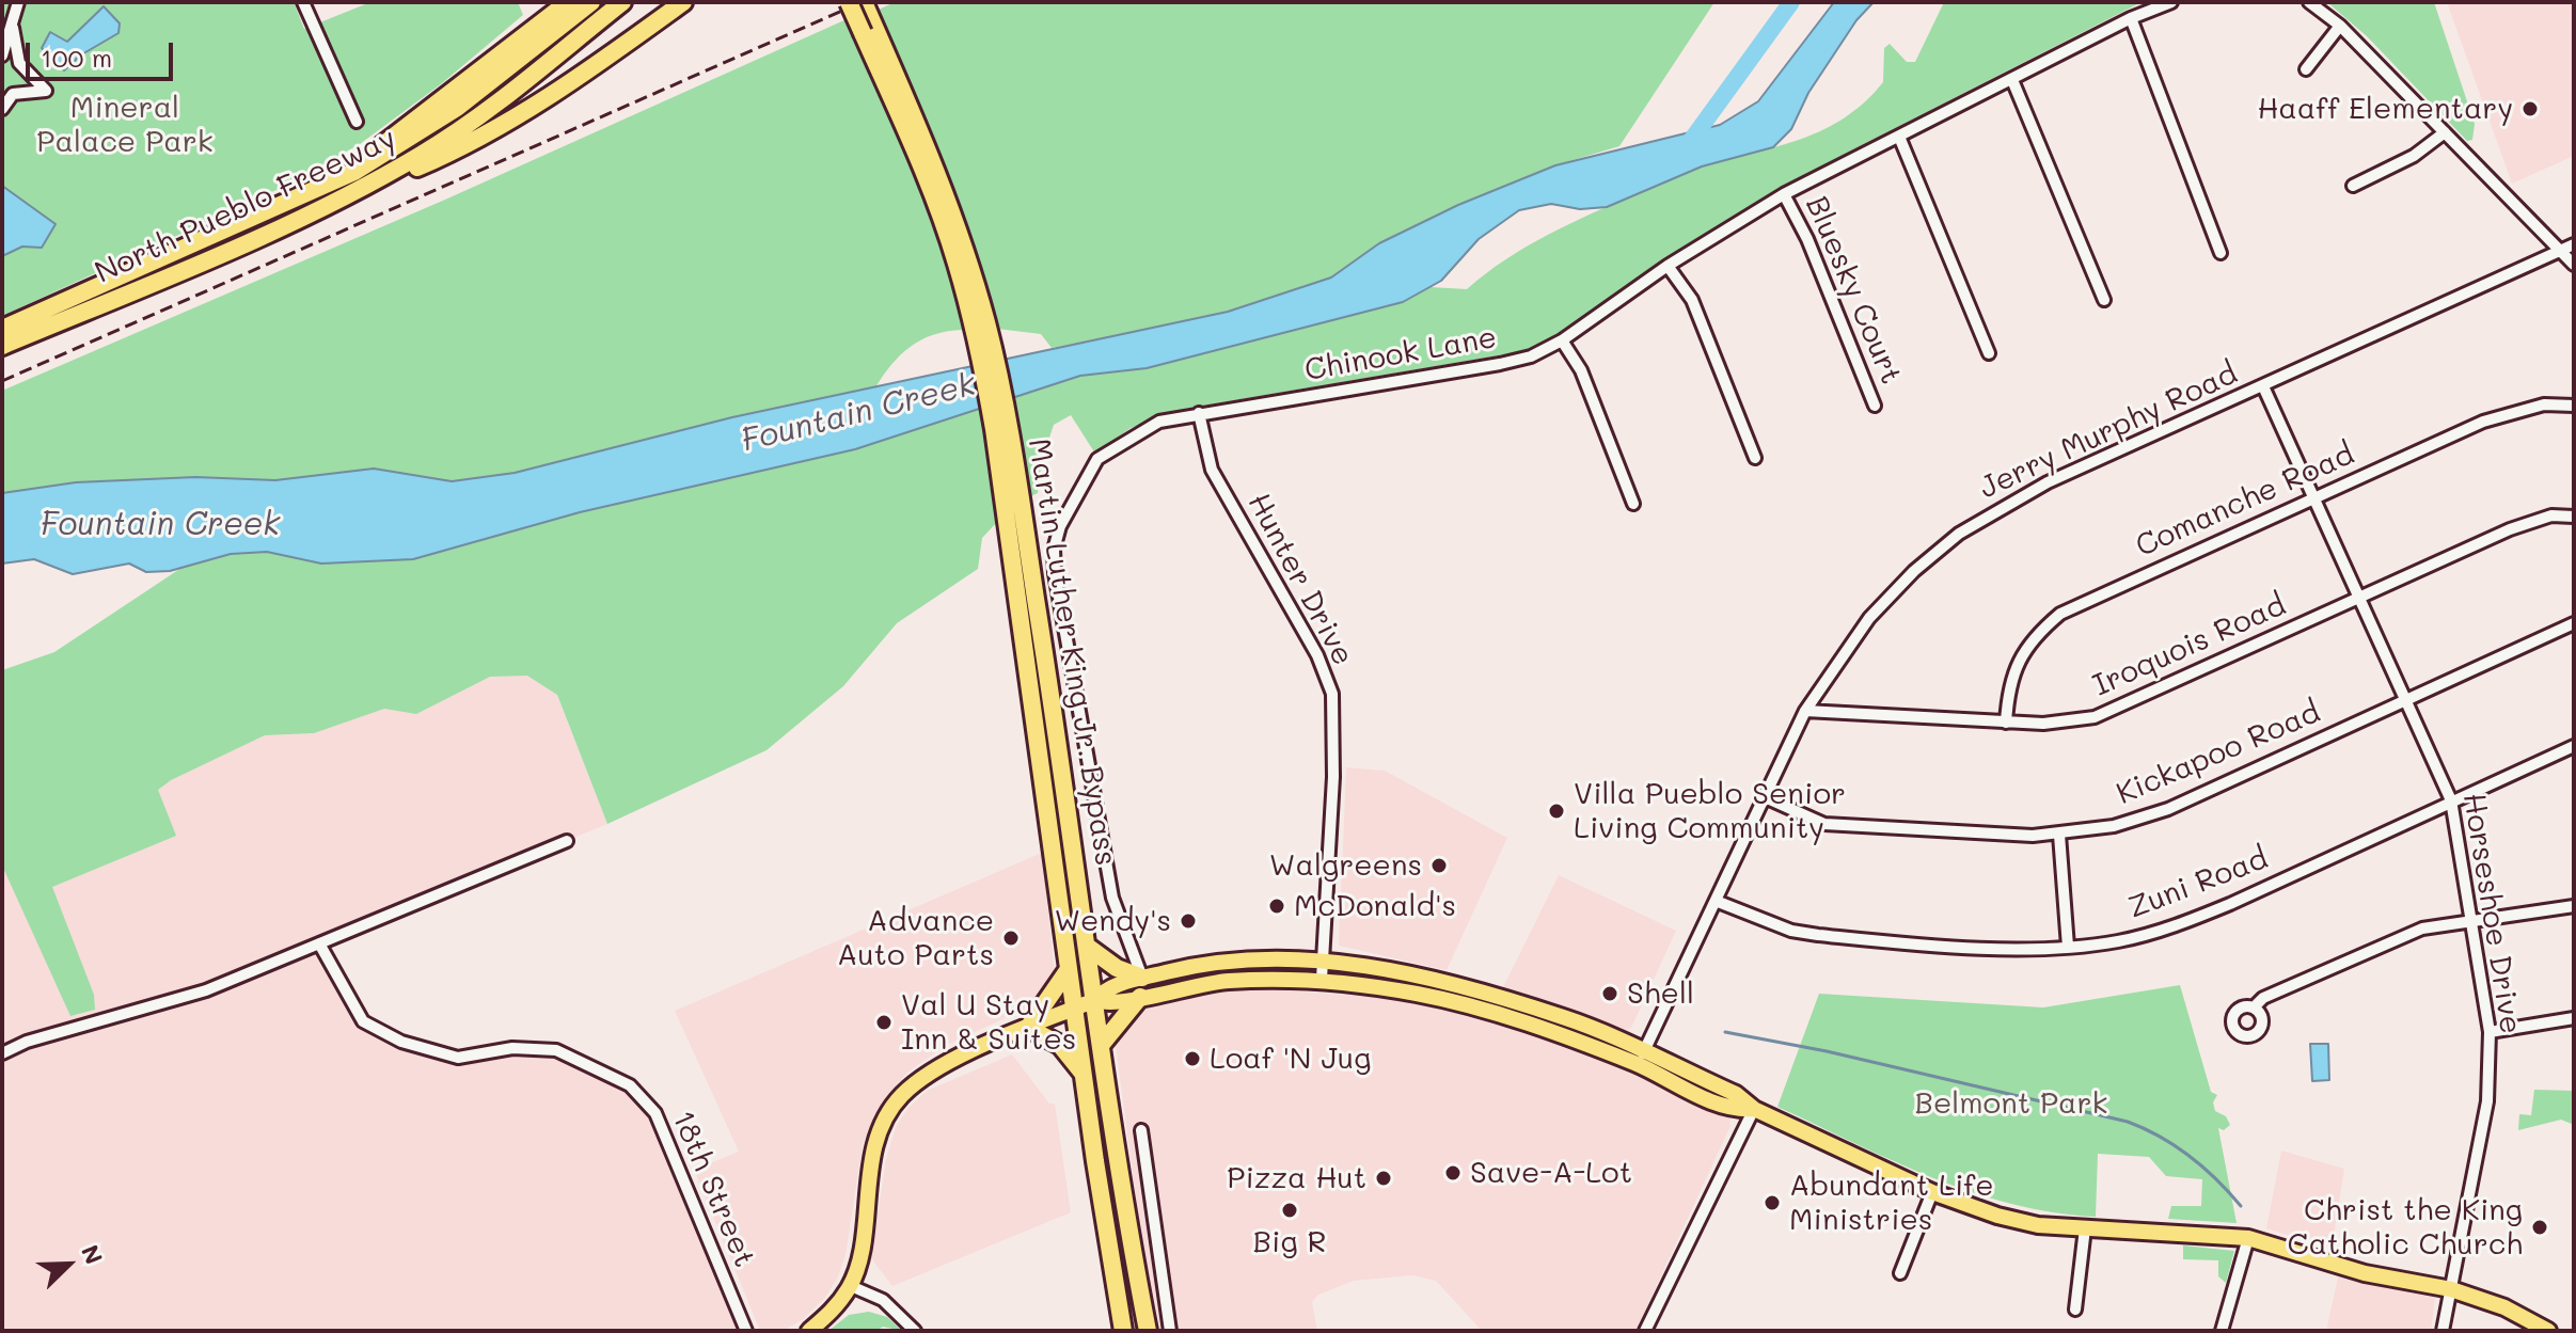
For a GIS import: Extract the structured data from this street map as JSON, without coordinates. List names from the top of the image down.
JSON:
{
  "streets": {
    "highway": ["North Pueblo Freeway", "Martin Luther King Jr. Bypass"],
    "street": [
      "Bluesky Court",
      "Chinook Lane",
      "Jerry Murphy Road",
      "Comanche Road",
      "Hunter Drive",
      "Iroquois Road",
      "Kickapoo Road",
      "Zuni Road",
      "Horseshoe Drive",
      "18th Street"
    ]
  },
  "crossings": [
    ["Bluesky Court", "Chinook Lane"],
    ["Chinook Lane", "Hunter Drive"],
    ["Jerry Murphy Road", "Iroquois Road"],
    ["Jerry Murphy Road", "Kickapoo Road"],
    ["Jerry Murphy Road", "Zuni Road"],
    ["Jerry Murphy Road", "Horseshoe Drive"],
    ["Comanche Road", "Iroquois Road"],
    ["Comanche Road", "Horseshoe Drive"],
    ["Iroquois Road", "Horseshoe Drive"],
    ["Kickapoo Road", "Horseshoe Drive"],
    ["Zuni Road", "Horseshoe Drive"]
  ],
  "water": ["Fountain Creek"],
  "parks": ["Mineral Palace Park", "Belmont Park"],
  "places": [
    "Haaff Elementary",
    "Villa Pueblo Senior Living Community",
    "Walgreens",
    "McDonald's",
    "Wendy's",
    "Advance Auto Parts",
    "Shell",
    "Val U Stay Inn & Suites",
    "Loaf 'N Jug",
    "Save-A-Lot",
    "Pizza Hut",
    "Abundant Life Ministries",
    "Big R",
    "Christ the King Catholic Church"
  ],
  "scale_bar": "100 m",
  "north": "top right"
}
